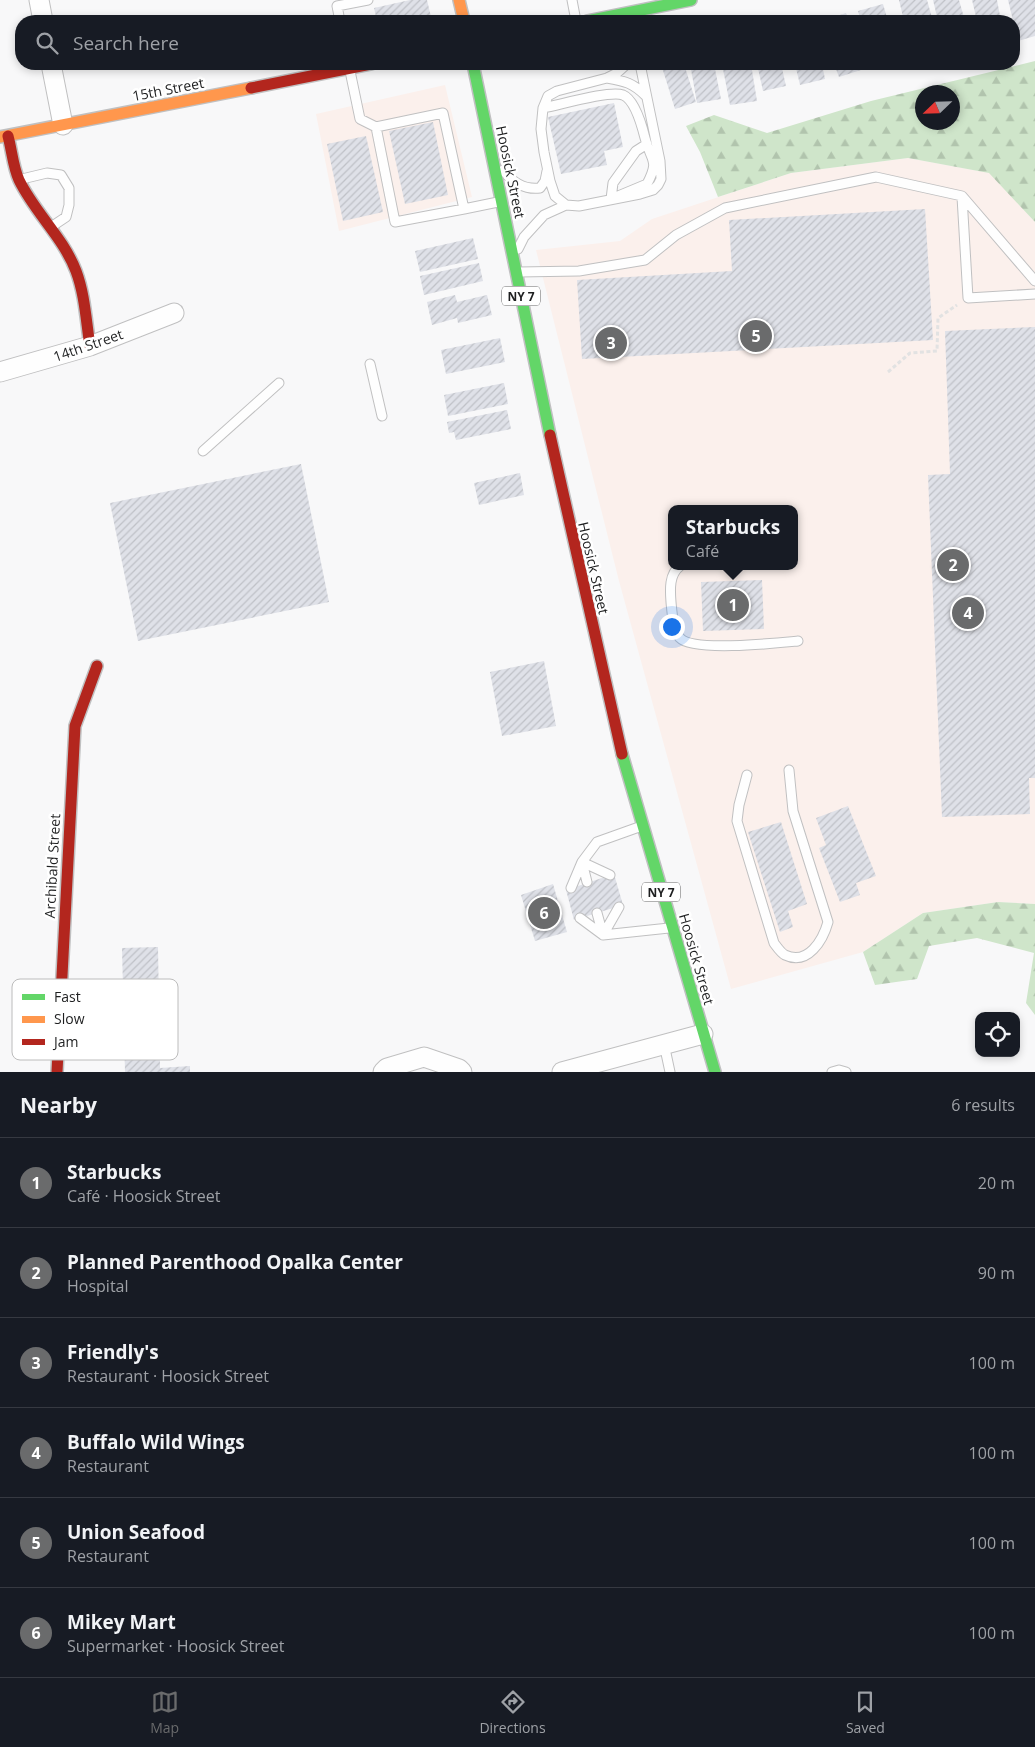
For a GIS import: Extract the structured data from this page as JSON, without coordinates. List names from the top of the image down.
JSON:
{
  "streets": {
    "main road": [
      "15th Street",
      "Hoosick Street",
      "NY 7",
      "Archibald Street"
    ],
    "street": ["14th Street"]
  },
  "legend": ["Fast", "Slow", "Jam"],
  "north": "bottom left",
  "page": {
    "search": "Search here",
    "pins": [
      "5",
      "3",
      "2",
      "1",
      "4",
      "6"
    ],
    "popup": ["Starbucks", "Café"],
    "heading": ["Nearby", "6 results"],
    "list": [
      {
        "mark": "1",
        "name": "Starbucks",
        "note": "Café · Hoosick Street",
        "value": "20 m"
      },
      {
        "mark": "2",
        "name": "Planned Parenthood Opalka Center",
        "note": "Hospital",
        "value": "90 m"
      },
      {
        "mark": "3",
        "name": "Friendly's",
        "note": "Restaurant · Hoosick Street",
        "value": "100 m"
      },
      {
        "mark": "4",
        "name": "Buffalo Wild Wings",
        "note": "Restaurant",
        "value": "100 m"
      },
      {
        "mark": "5",
        "name": "Union Seafood",
        "note": "Restaurant",
        "value": "100 m"
      },
      {
        "mark": "6",
        "name": "Mikey Mart",
        "note": "Supermarket · Hoosick Street",
        "value": "100 m"
      }
    ],
    "nav": ["Map", "Directions", "Saved"]
  }
}
